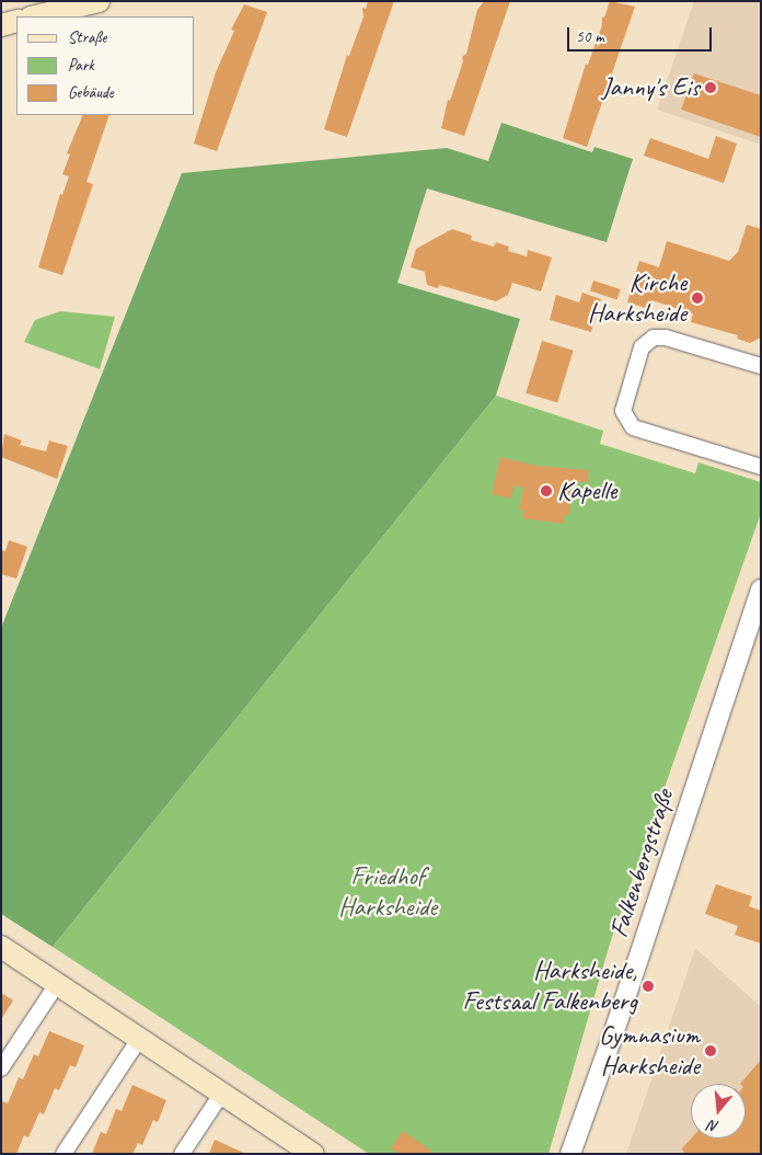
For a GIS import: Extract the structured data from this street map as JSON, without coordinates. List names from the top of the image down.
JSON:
{
  "streets": {
    "street": ["Falkenbergstraße"]
  },
  "parks": ["Friedhof Harksheide"],
  "places": [
    "Janny's Eis",
    "Kirche Harksheide",
    "Kapelle",
    "Harksheide, Festsaal Falkenberg",
    "Gymnasium Harksheide"
  ],
  "legend": ["Straße", "Park", "Gebäude"],
  "scale_bar": "50 m",
  "north": "bottom"
}
